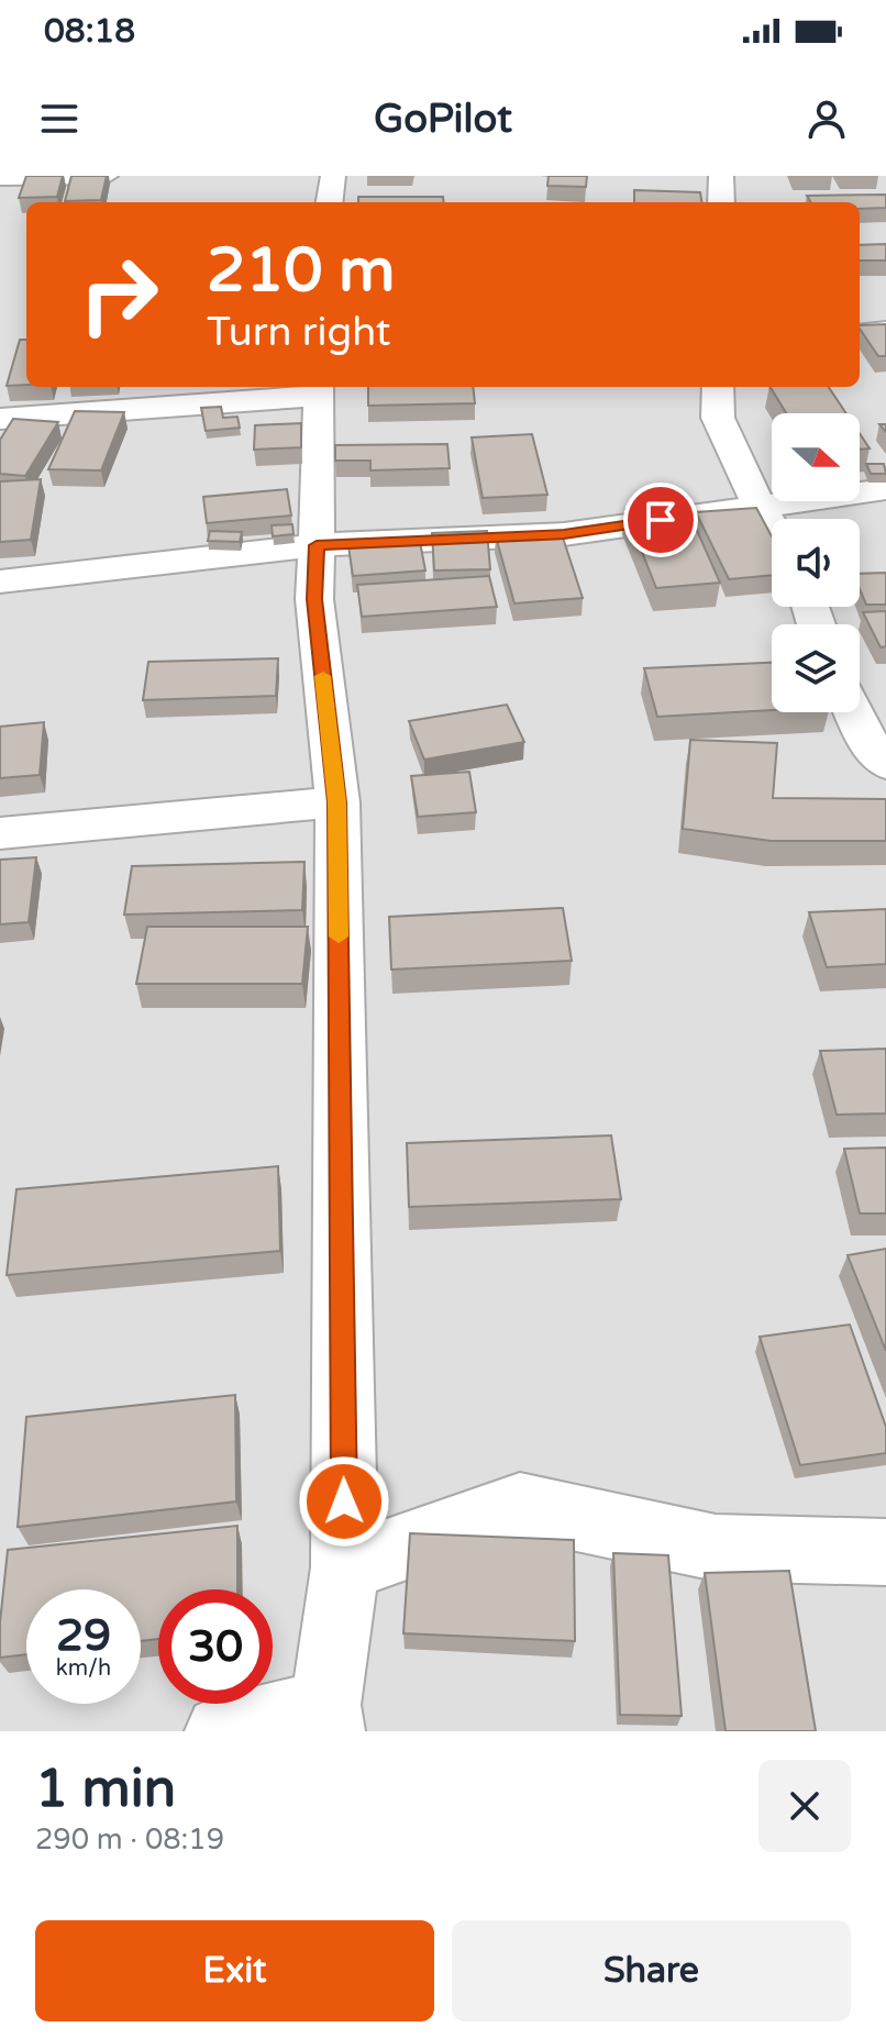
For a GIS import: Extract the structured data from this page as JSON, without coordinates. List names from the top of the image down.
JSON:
{
  "north": "right",
  "page": {
    "status": "08:18",
    "header": "GoPilot",
    "turn": ["210 m", "Turn right"],
    "speed": "29 km/h",
    "limit": "30",
    "heading": ["1 min", "290 m · 08:19"],
    "buttons": ["Exit", "Share"]
  }
}
